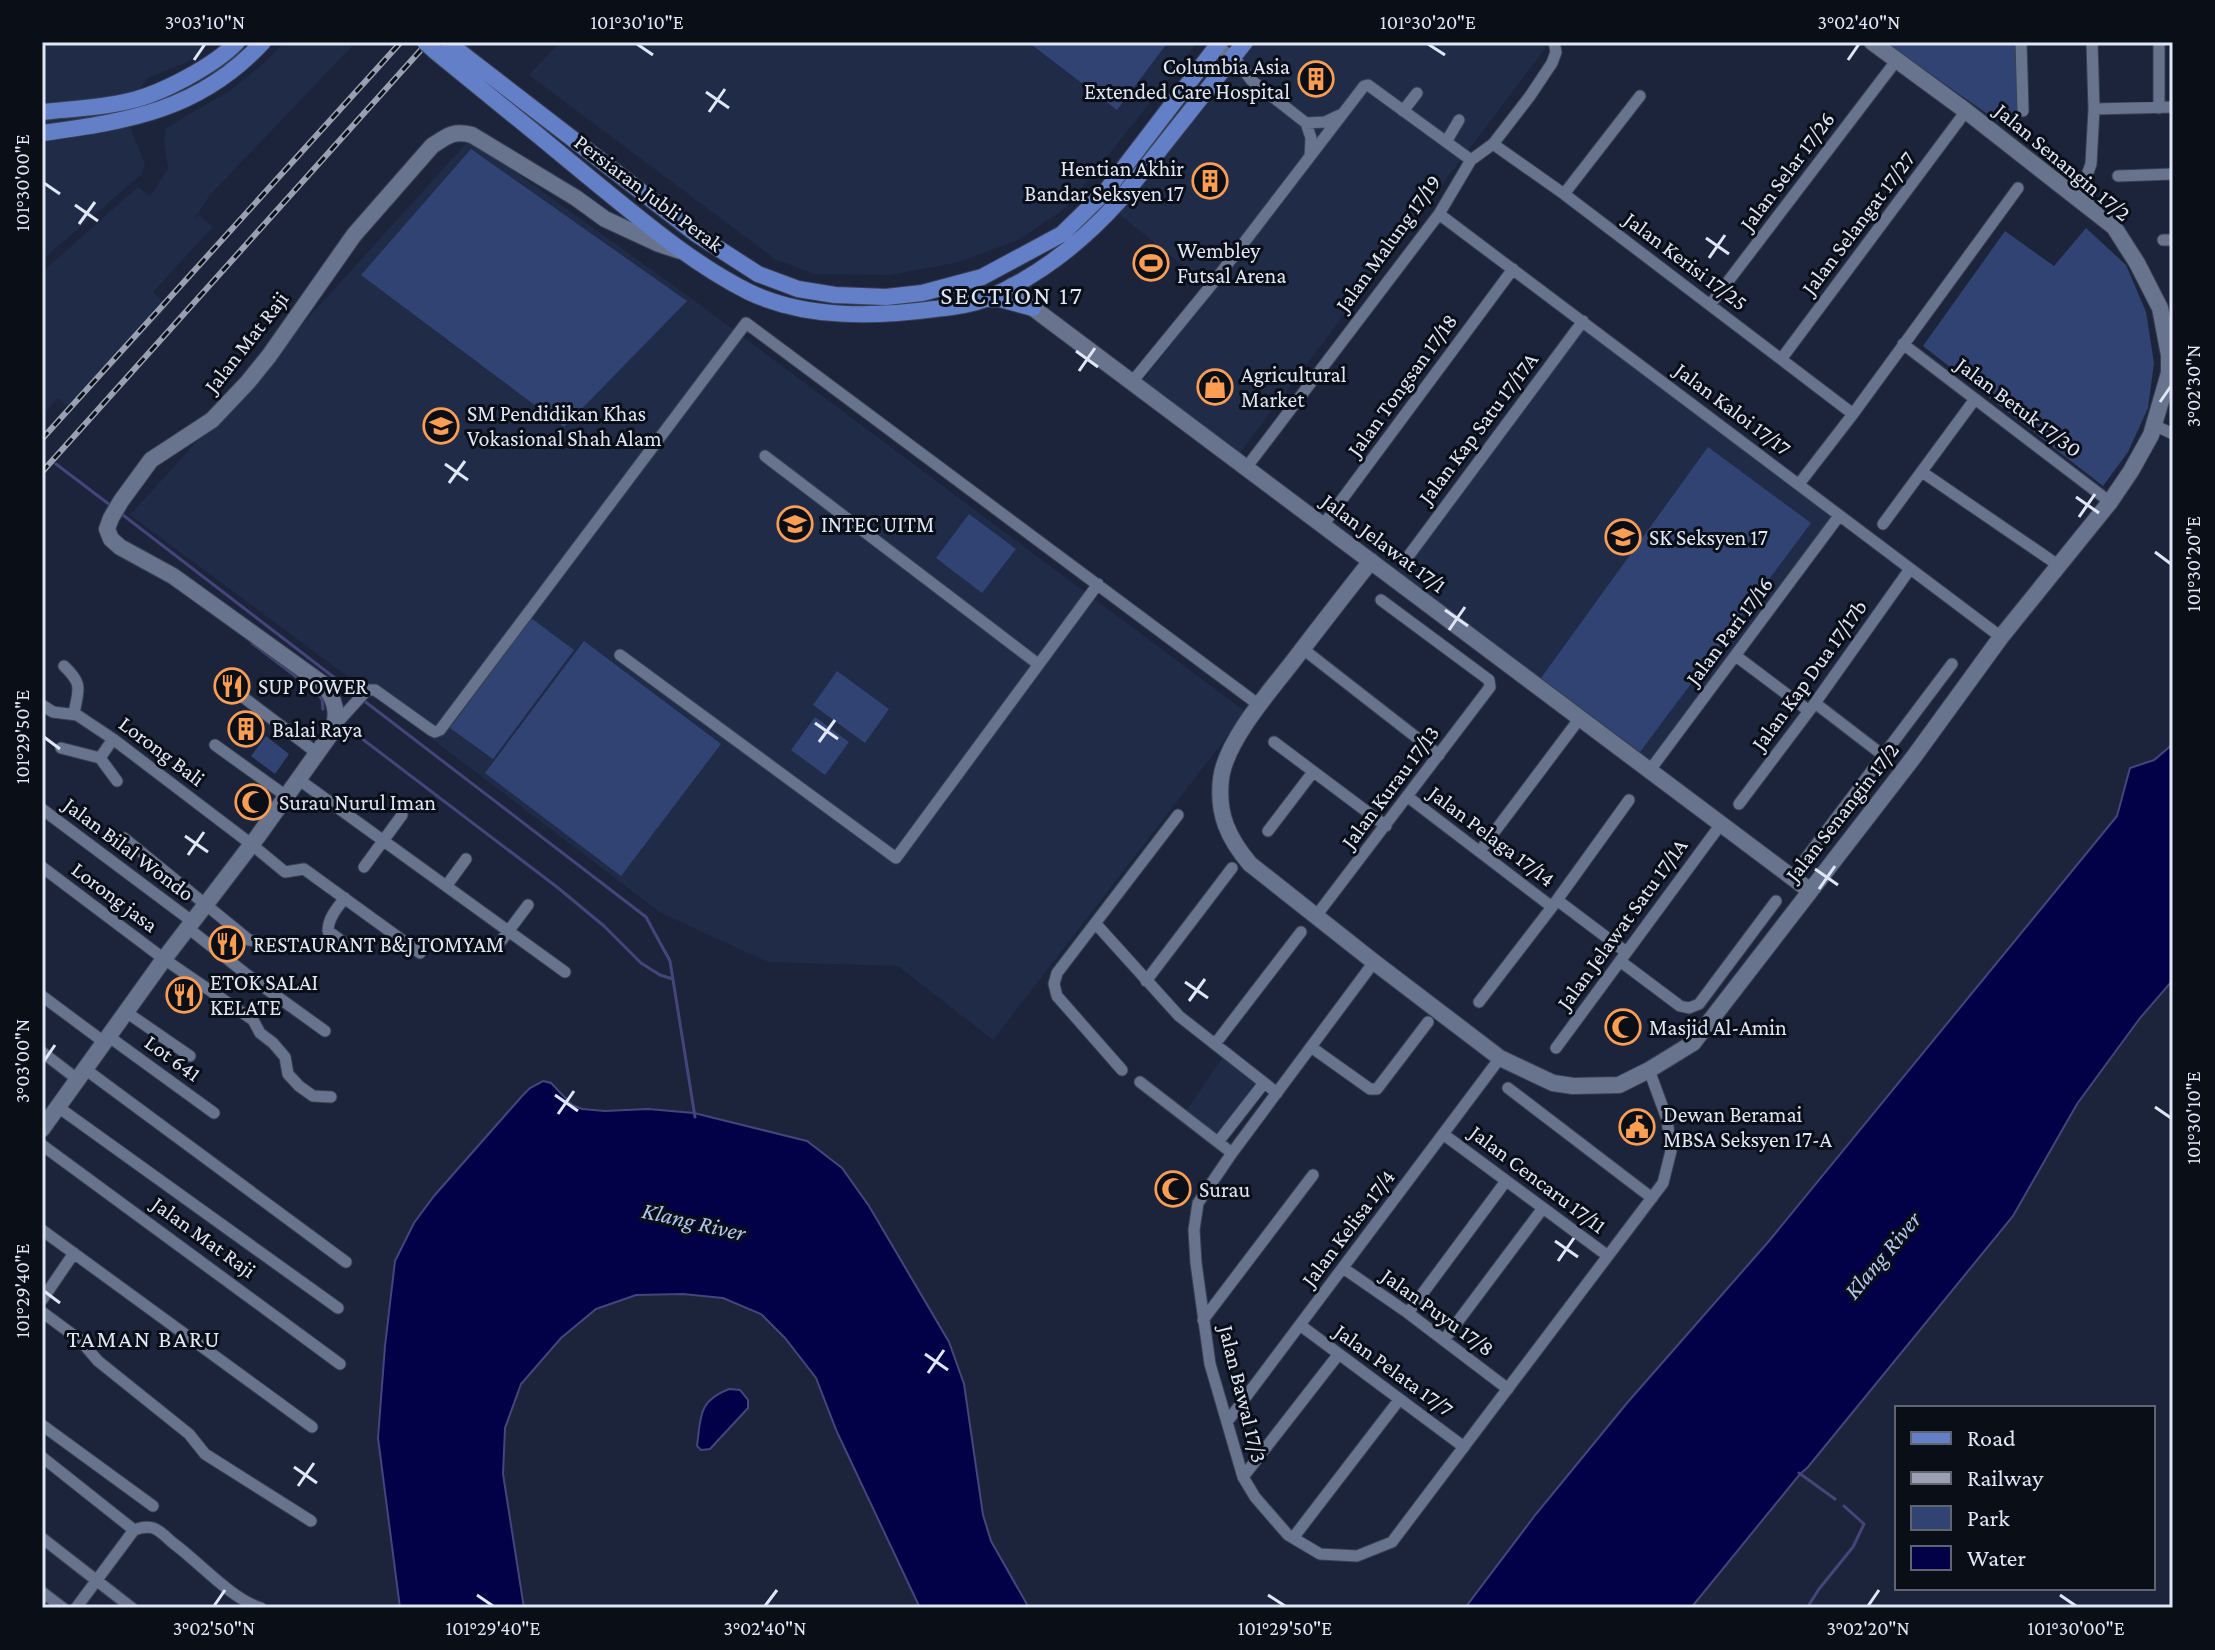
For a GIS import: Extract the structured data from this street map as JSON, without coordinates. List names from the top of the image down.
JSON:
{
  "streets": {
    "main road": ["Persiaran Jubli Perak"],
    "street": [
      "Jalan Senangin 17/2",
      "Jalan Selar 17/26",
      "Jalan Selangat 17/27",
      "Jalan Malung 17/19",
      "Jalan Kerisi 17/25",
      "Jalan Mat Raji",
      "Jalan Tongsan 17/18",
      "Jalan Betuk 17/30",
      "Jalan Kaloi 17/17",
      "Jalan Kap Satu 17/17A",
      "Jalan Jelawat 17/1",
      "Jalan Pari 17/16",
      "Jalan Kap Dua 17/17b",
      "Lorong Bali",
      "Jalan Kurau 17/13",
      "Jalan Pelaga 17/14",
      "Jalan Bilal Wondo",
      "Lorong jasa",
      "Jalan Jelawat Satu 17/1A",
      "Lot 641",
      "Jalan Cencaru 17/11",
      "Jalan Kelisa 17/4",
      "Jalan Puyu 17/8",
      "Jalan Pelata 17/7",
      "Jalan Bawal 17/3"
    ]
  },
  "crossings": [
    ["Jalan Senangin 17/2", "Jalan Selar 17/26"],
    ["Jalan Senangin 17/2", "Jalan Selangat 17/27"],
    ["Jalan Senangin 17/2", "Jalan Betuk 17/30"],
    ["Jalan Senangin 17/2", "Jalan Kaloi 17/17"],
    ["Jalan Senangin 17/2", "Jalan Jelawat 17/1"],
    ["Jalan Senangin 17/2", "Jalan Kurau 17/13"],
    ["Jalan Senangin 17/2", "Jalan Kelisa 17/4"],
    ["Jalan Senangin 17/2", "Jalan Bawal 17/3"],
    ["Jalan Selar 17/26", "Jalan Kerisi 17/25"],
    ["Persiaran Jubli Perak", "Jalan Mat Raji"],
    ["Persiaran Jubli Perak", "Jalan Jelawat 17/1"],
    ["Jalan Selangat 17/27", "Jalan Kerisi 17/25"],
    ["Jalan Malung 17/19", "Jalan Kerisi 17/25"],
    ["Jalan Malung 17/19", "Jalan Kaloi 17/17"],
    ["Jalan Malung 17/19", "Jalan Jelawat 17/1"],
    ["Jalan Tongsan 17/18", "Jalan Kaloi 17/17"],
    ["Jalan Tongsan 17/18", "Jalan Jelawat 17/1"],
    ["Jalan Kaloi 17/17", "Jalan Kap Satu 17/17A"],
    ["Jalan Kaloi 17/17", "Jalan Pari 17/16"],
    ["Jalan Kaloi 17/17", "Jalan Kap Dua 17/17b"],
    ["Jalan Jelawat 17/1", "Jalan Pari 17/16"],
    ["Jalan Jelawat 17/1", "Jalan Jelawat Satu 17/1A"],
    ["Jalan Kurau 17/13", "Jalan Pelaga 17/14"],
    ["Jalan Pelaga 17/14", "Jalan Jelawat Satu 17/1A"],
    ["Jalan Cencaru 17/11", "Jalan Kelisa 17/4"],
    ["Jalan Cencaru 17/11", "Jalan Bawal 17/3"],
    ["Jalan Kelisa 17/4", "Jalan Puyu 17/8"],
    ["Jalan Kelisa 17/4", "Jalan Pelata 17/7"],
    ["Jalan Kelisa 17/4", "Jalan Bawal 17/3"],
    ["Jalan Puyu 17/8", "Jalan Bawal 17/3"],
    ["Jalan Pelata 17/7", "Jalan Bawal 17/3"]
  ],
  "districts": ["SECTION 17", "TAMAN BARU"],
  "water": ["Klang River"],
  "places": {
    "building": ["Columbia Asia Extended Care Hospital", "Hentian Akhir Bandar Seksyen 17", "Balai Raya"],
    "sports": ["Wembley Futsal Arena"],
    "shop": ["Agricultural Market"],
    "school or university": ["SM Pendidikan Khas Vokasional Shah Alam", "INTEC UITM", "SK Seksyen 17"],
    "restaurant": ["SUP POWER", "RESTAURANT B&J TOMYAM", "ETOK SALAI KELATE"],
    "mosque": ["Surau Nurul Iman", "Masjid Al-Amin", "Surau"],
    "public building": ["Dewan Beramai MBSA Seksyen 17-A"]
  },
  "legend": [
    "Road",
    "Railway",
    "Park",
    "Water"
  ],
  "coordinates": [
    "3°03'10\"N",
    "101°30'10\"E",
    "101°30'20\"E",
    "3°02'40\"N",
    "101°30'00\"E",
    "3°02'30\"N",
    "101°29'50\"E",
    "3°03'00\"N",
    "101°29'40\"E",
    "3°02'50\"N",
    "3°02'20\"N"
  ]
}
